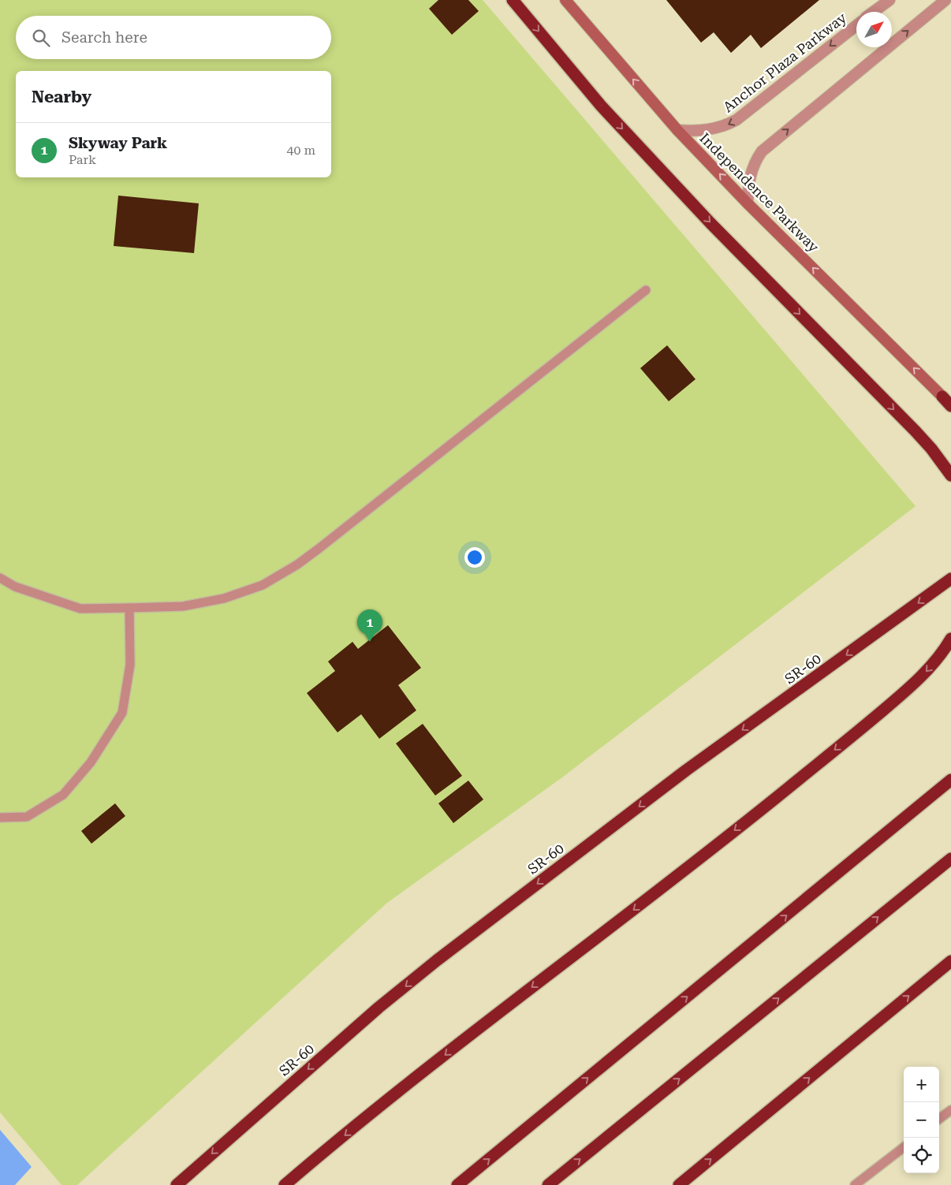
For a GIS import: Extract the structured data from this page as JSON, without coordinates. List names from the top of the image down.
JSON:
{
  "streets": {
    "highway": ["SR-60"],
    "main road": ["Independence Parkway"],
    "street": ["Anchor Plaza Parkway"]
  },
  "crossings": [
    ["Anchor Plaza Parkway", "Independence Parkway"]
  ],
  "one_way": ["Independence Parkway"],
  "north": "top right",
  "page": {
    "search": "Search here",
    "heading": "Nearby",
    "list": [
      {
        "mark": "1",
        "name": "Skyway Park",
        "note": "Park",
        "value": "40 m"
      }
    ],
    "pins": "1",
    "map_buttons": ["+", "−"]
  }
}
